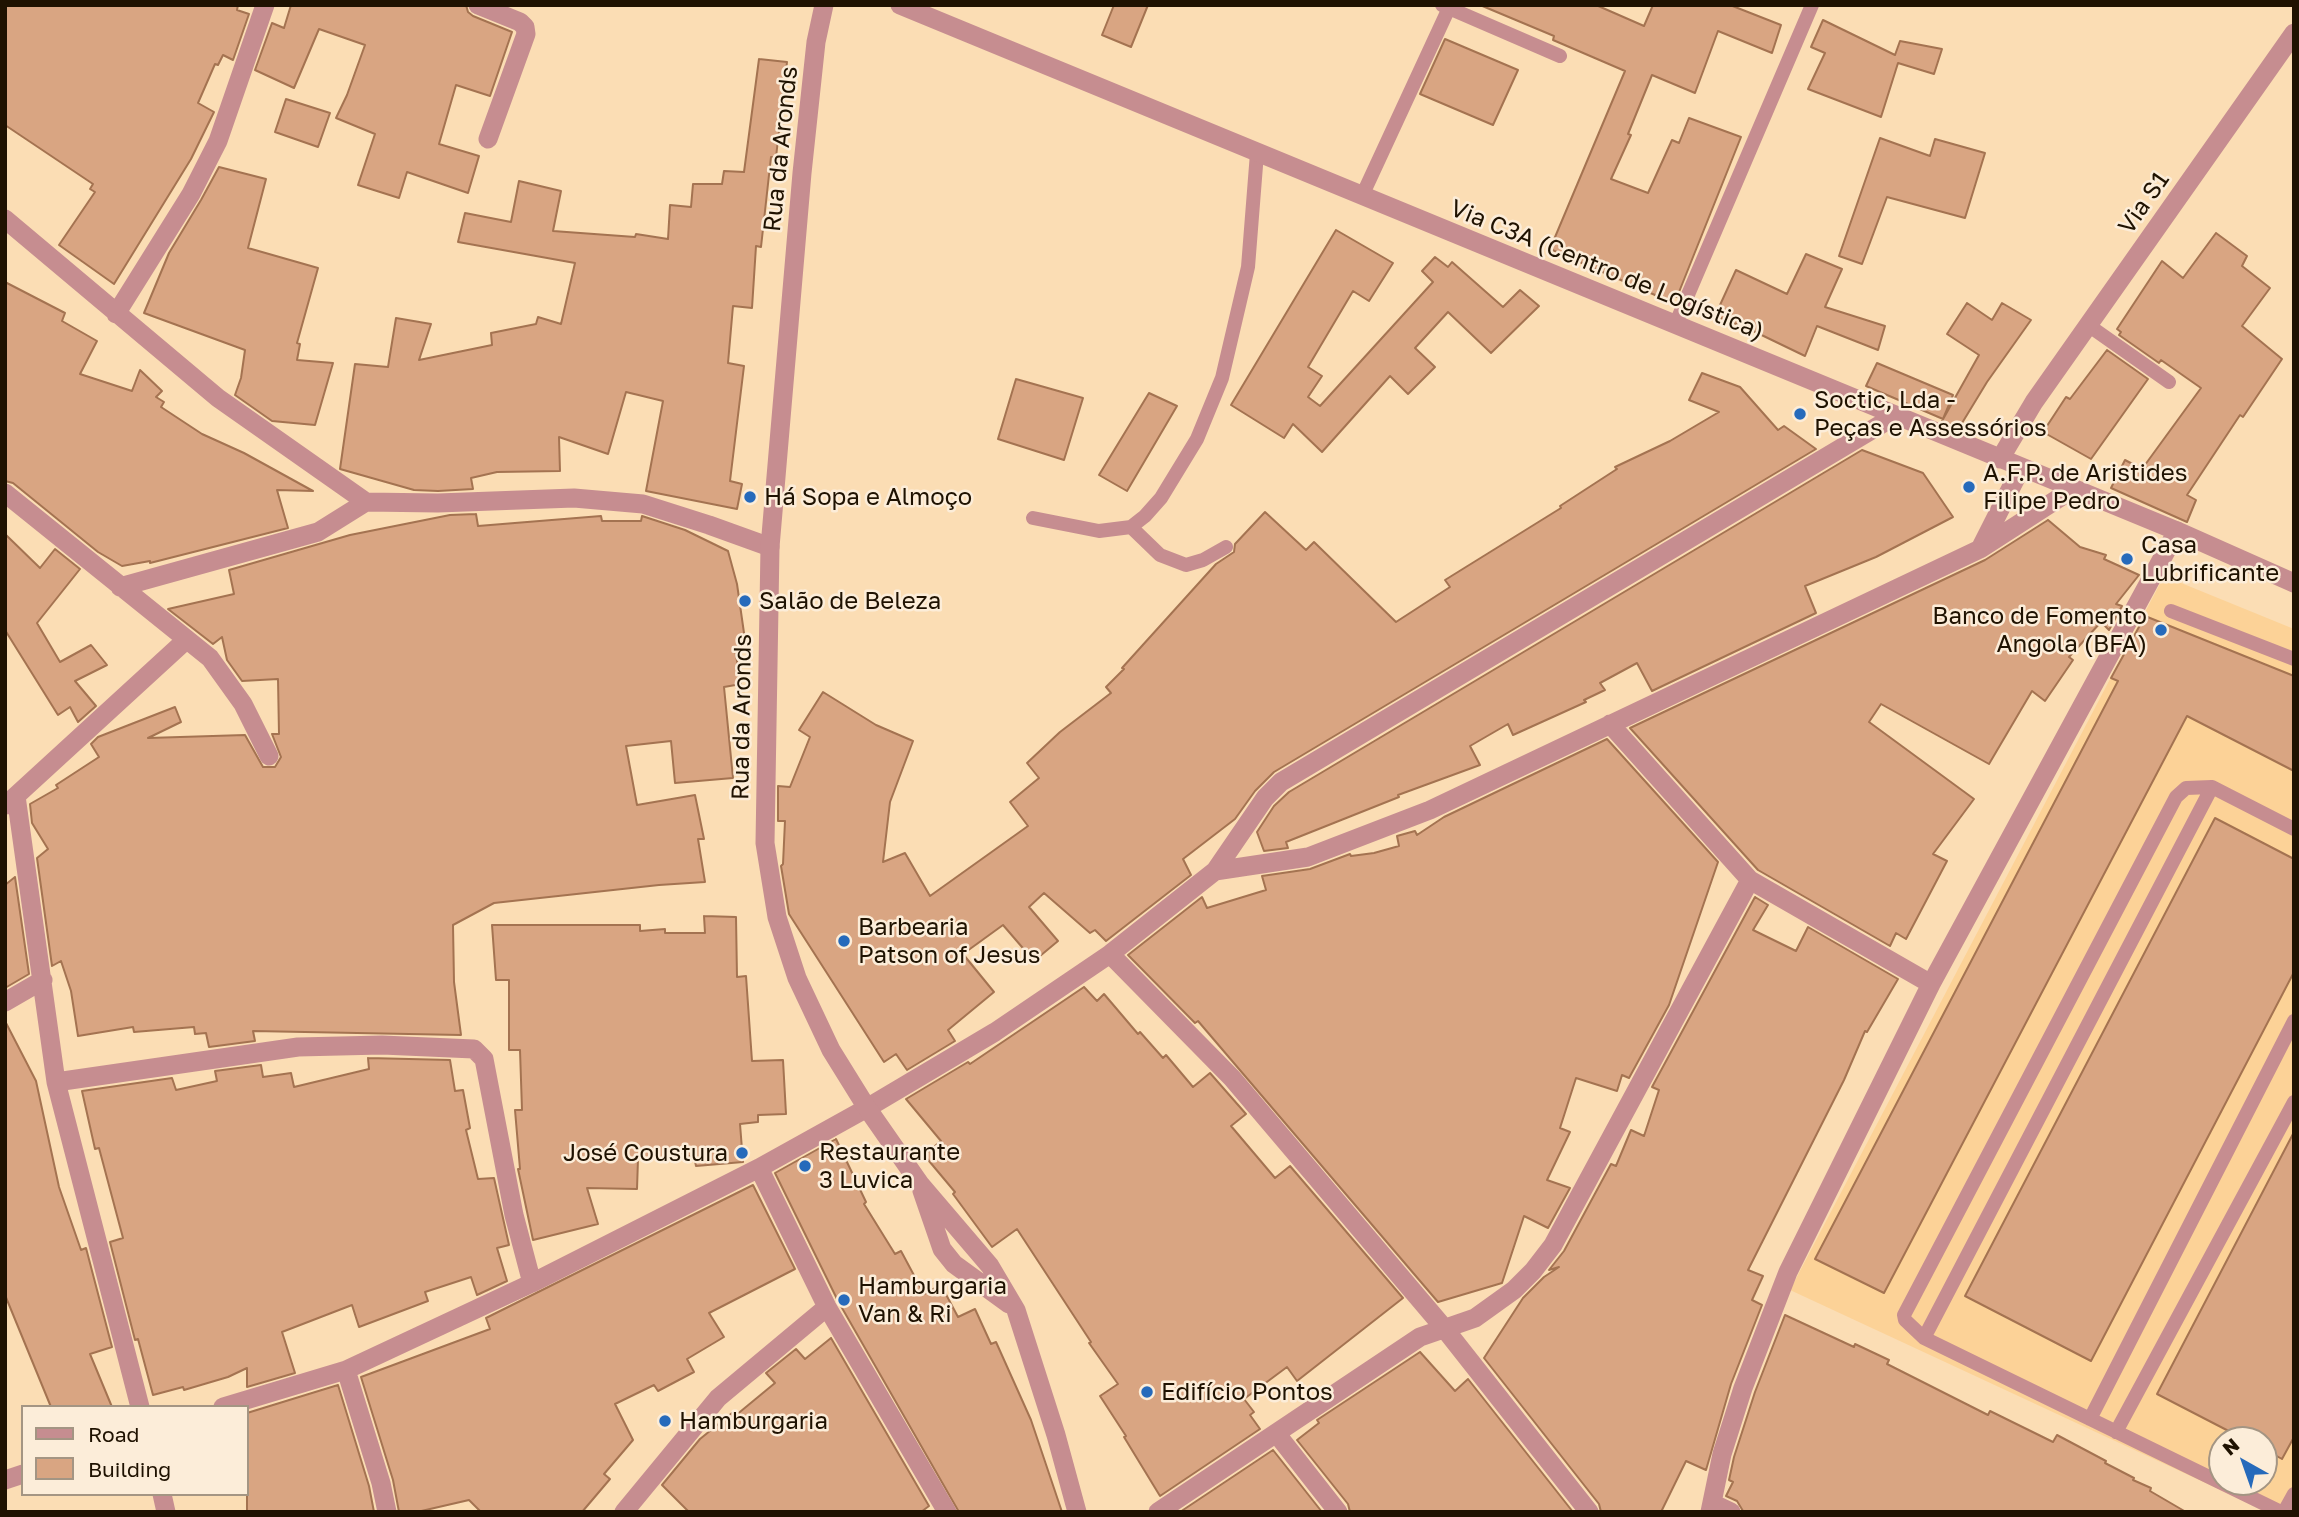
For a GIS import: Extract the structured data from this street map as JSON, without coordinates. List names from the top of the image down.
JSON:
{
  "streets": {
    "street": ["Rua da Aronds", "Via S1", "Via C3A (Centro de Logística)"]
  },
  "crossings": [
    ["Via S1", "Via C3A (Centro de Logística)"]
  ],
  "places": [
    "Soctic, Lda - Peças e Assessórios",
    "A.F.P. de Aristides Filipe Pedro",
    "Há Sopa e Almoço",
    "Casa Lubrificante",
    "Salão de Beleza",
    "Banco de Fomento Angola (BFA)",
    "Barbearia Patson of Jesus",
    "José Coustura",
    "Restaurante 3 Luvica",
    "Hamburgaria Van & Ri",
    "Edifício Pontos",
    "Hamburgaria"
  ],
  "legend": ["Road", "Building"],
  "north": "top left"
}
